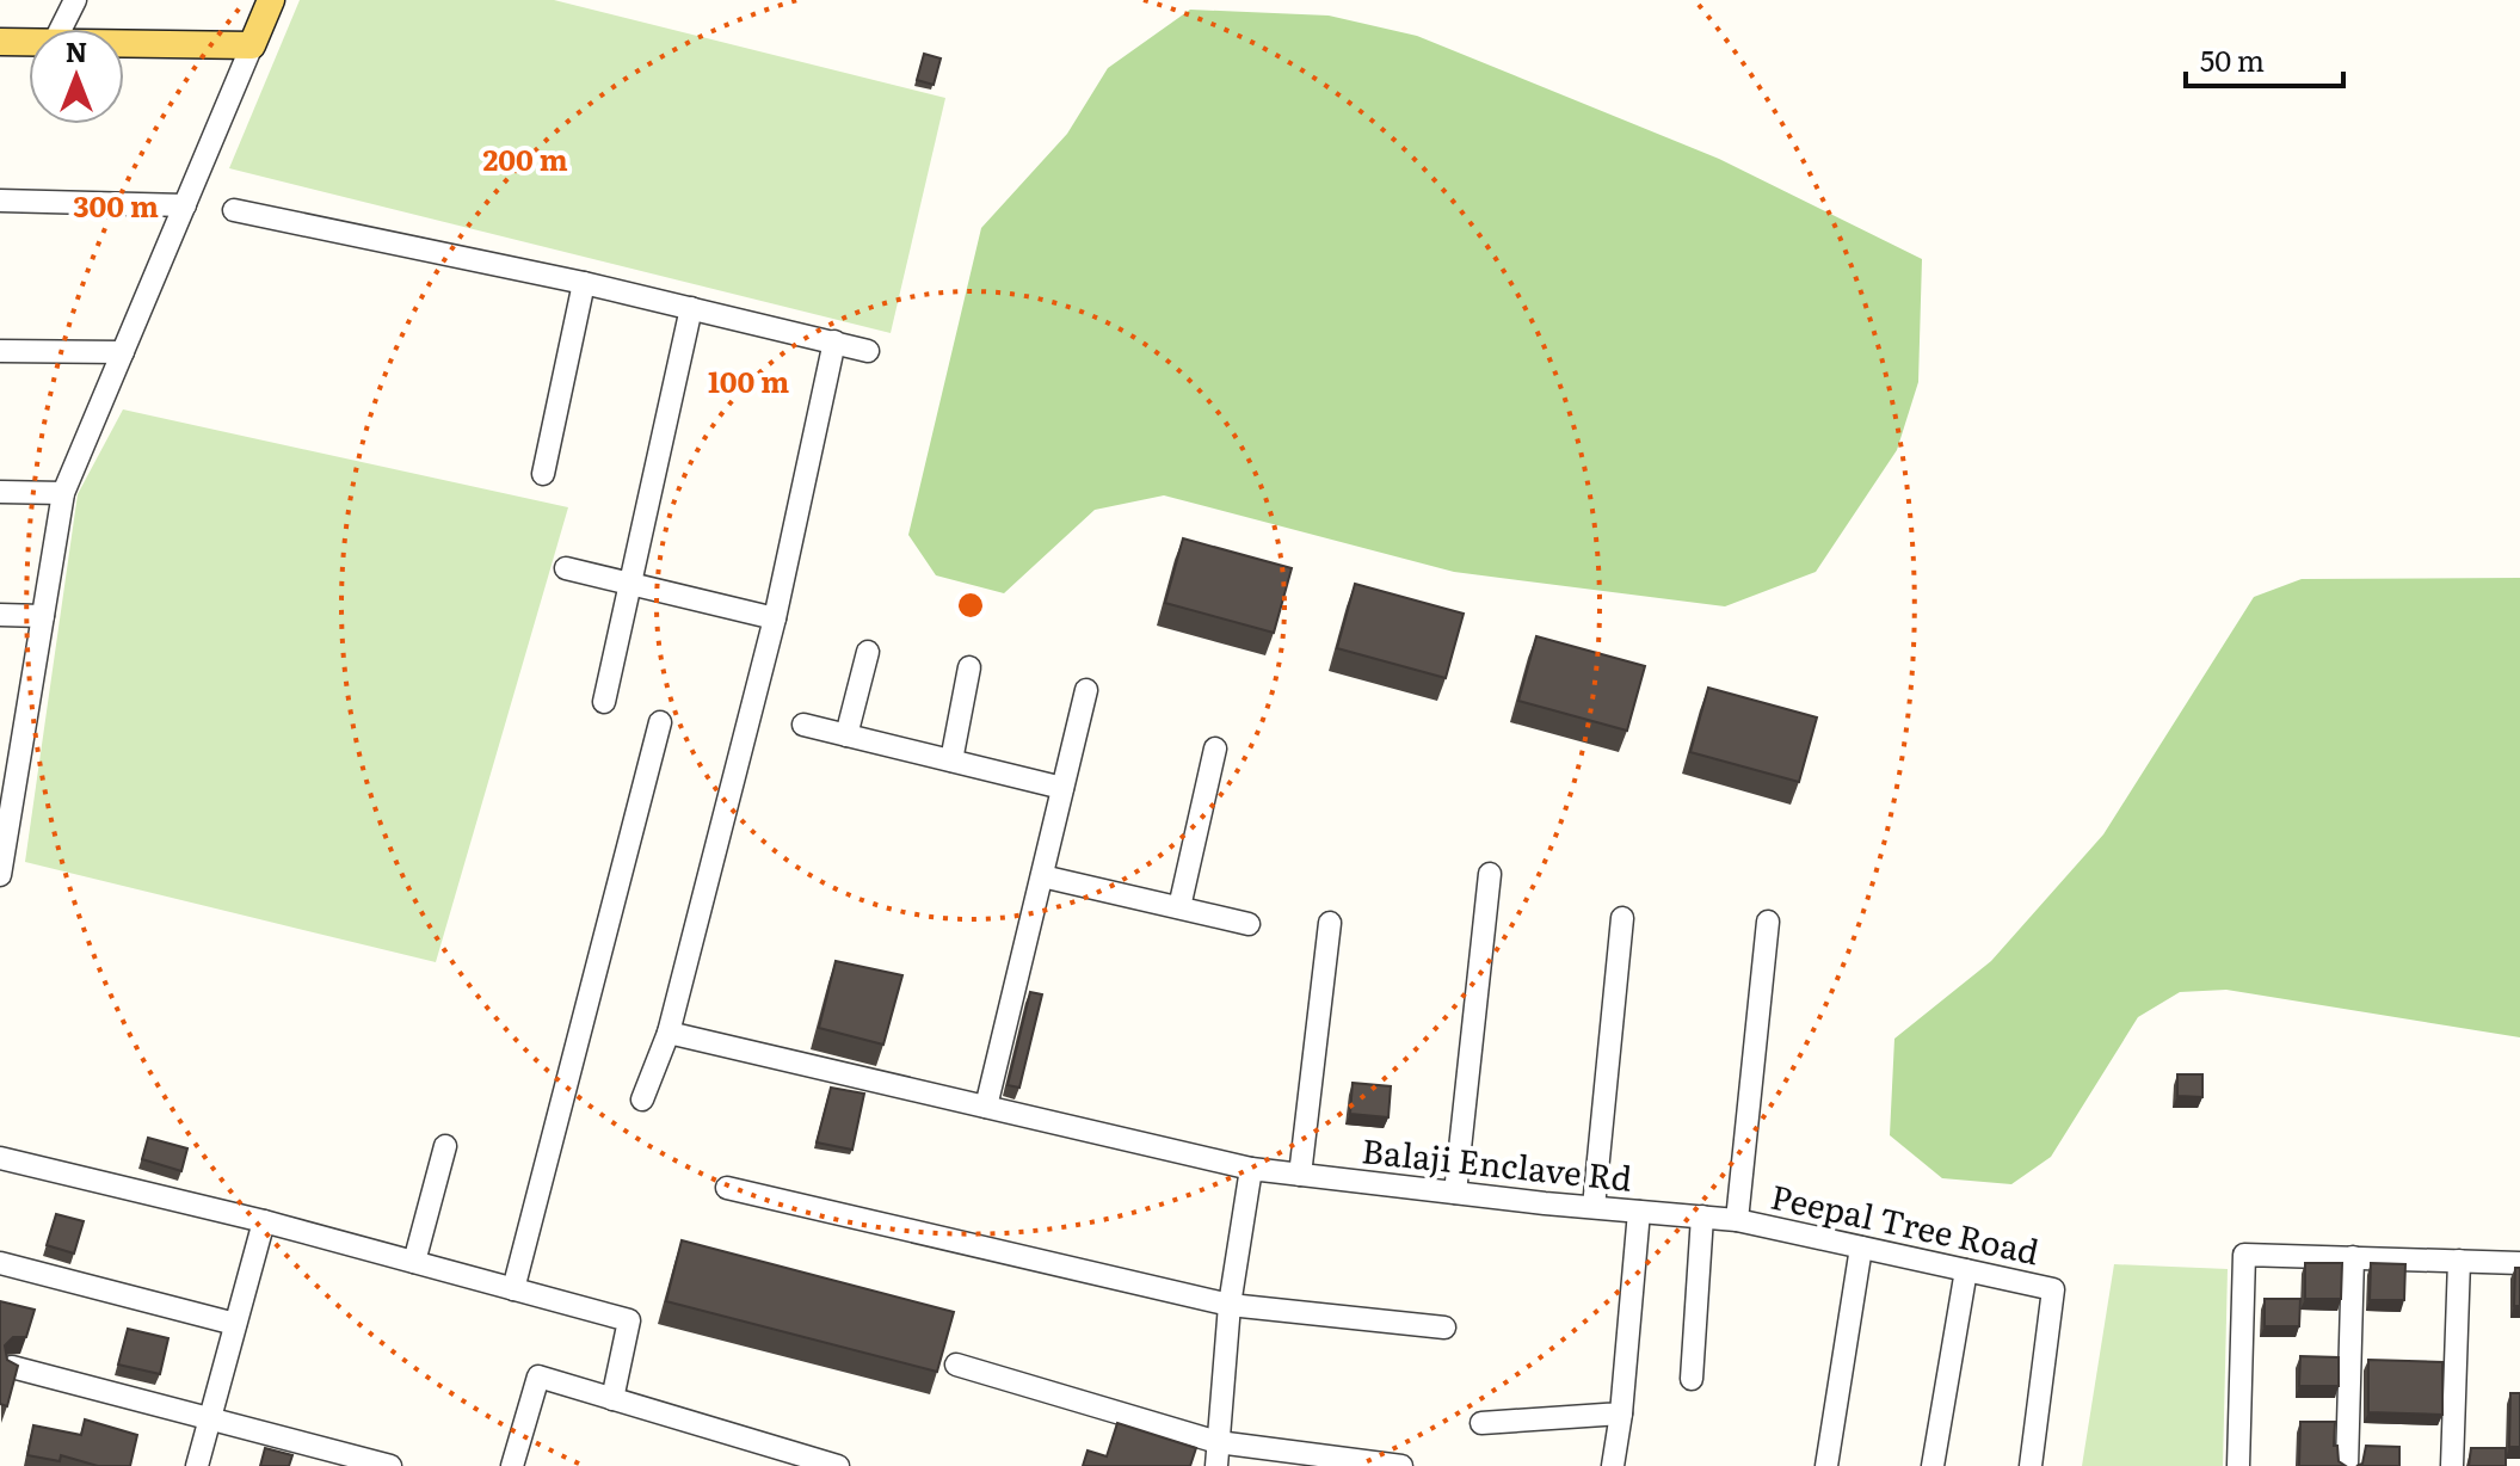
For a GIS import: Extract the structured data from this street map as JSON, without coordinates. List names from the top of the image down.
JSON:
{
  "streets": {
    "street": ["Balaji Enclave Rd", "Peepal Tree Road"]
  },
  "crossings": [
    ["Balaji Enclave Rd", "Peepal Tree Road"]
  ],
  "scale_bar": "50 m",
  "north": "top",
  "rings": ["200 m", "300 m", "100 m"]
}
